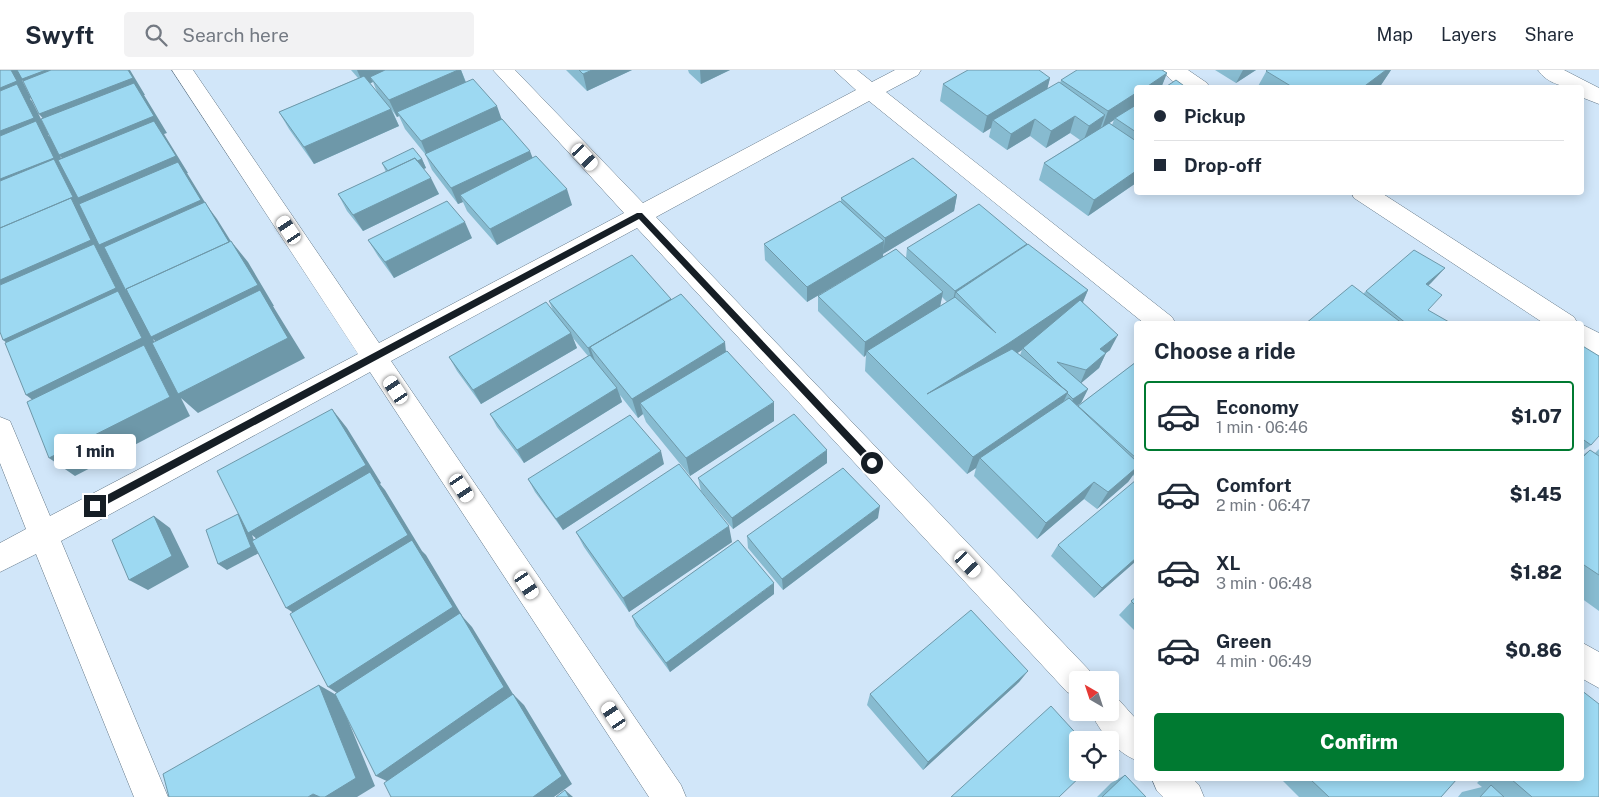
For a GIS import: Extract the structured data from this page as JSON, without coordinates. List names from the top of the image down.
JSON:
{
  "north": "top left",
  "page": {
    "header": "Swyft",
    "search": "Search here",
    "nav": ["Map", "Layers", "Share"],
    "banner": ["Pickup", "Drop-off"],
    "heading": "Choose a ride",
    "list": [
      {
        "name": "Economy",
        "note": "1 min · 06:46",
        "value": "$1.07"
      },
      {
        "name": "Comfort",
        "note": "2 min · 06:47",
        "value": "$1.45"
      },
      {
        "name": "XL",
        "note": "3 min · 06:48",
        "value": "$1.82"
      },
      {
        "name": "Green",
        "note": "4 min · 06:49",
        "value": "$0.86"
      }
    ],
    "bubble": "1 min",
    "buttons": "Confirm"
  }
}
